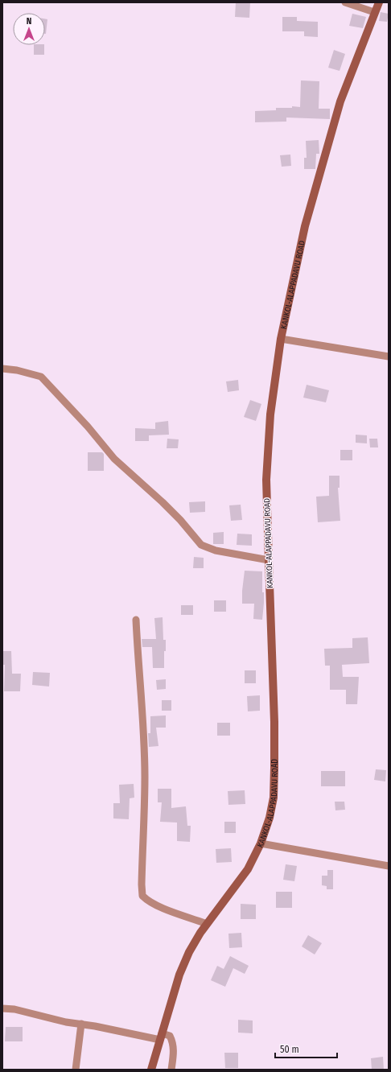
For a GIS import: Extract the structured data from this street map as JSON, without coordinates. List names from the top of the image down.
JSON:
{
  "streets": {
    "main road": ["KANKOL-ALAPPADAVU ROAD"]
  },
  "scale_bar": "50 m",
  "north": "top"
}
